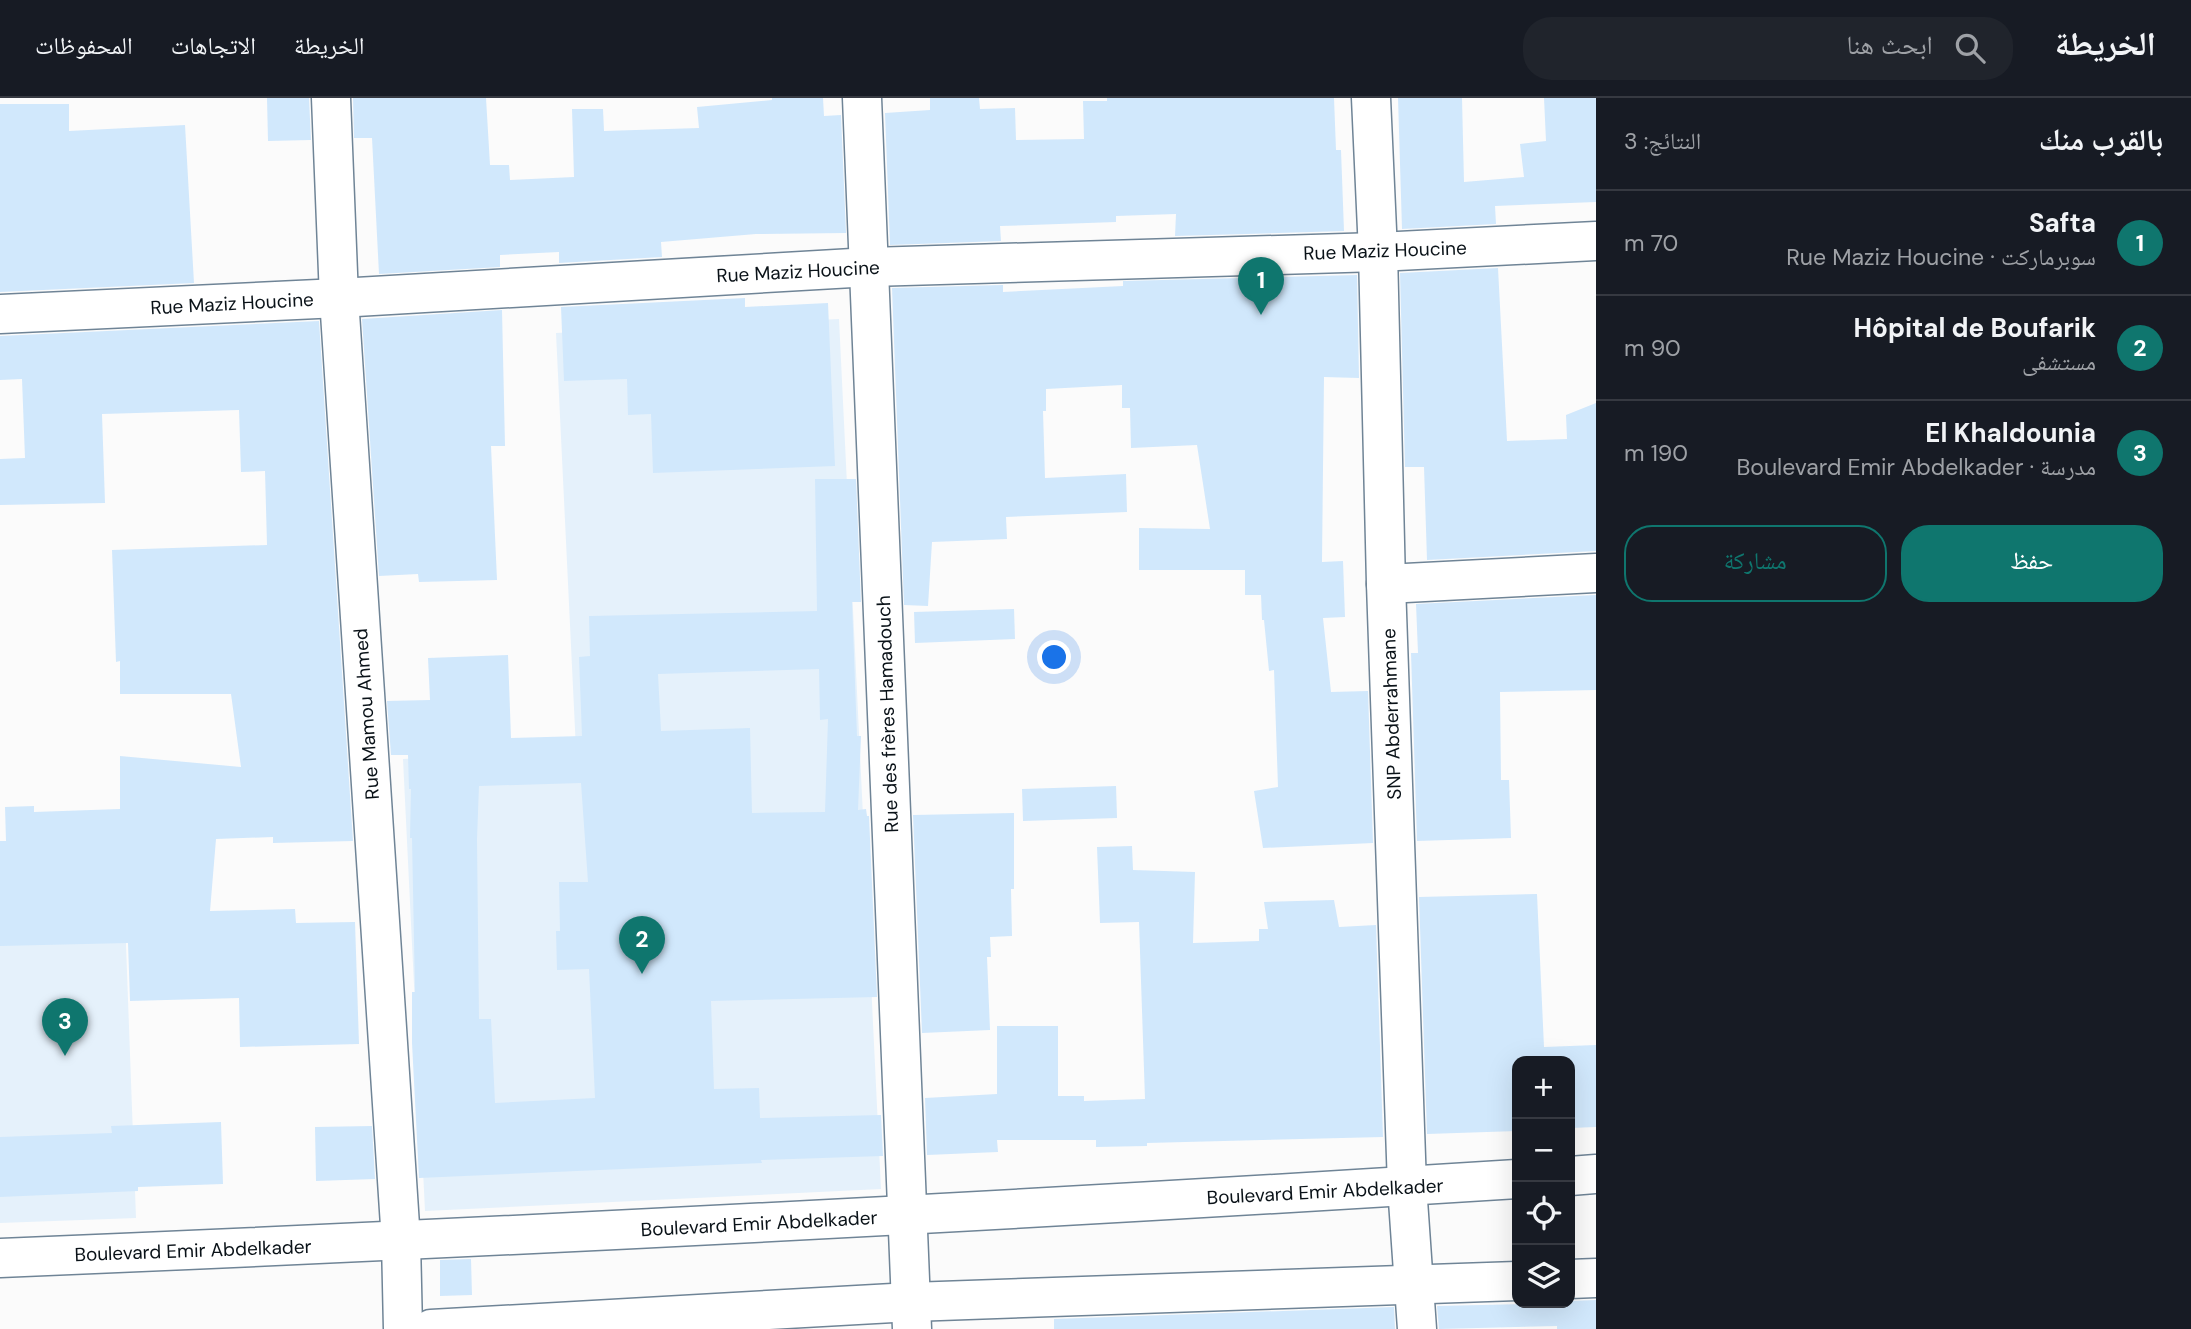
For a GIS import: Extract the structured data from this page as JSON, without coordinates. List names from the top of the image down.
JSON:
{
  "streets": {
    "street": [
      "Rue Maziz Houcine",
      "Rue Mamou Ahmed",
      "Rue des frères Hamadouch",
      "SNP Abderrahmane",
      "Boulevard Emir Abdelkader"
    ]
  },
  "crossings": [
    ["Rue Maziz Houcine", "Rue Mamou Ahmed"],
    ["Rue Maziz Houcine", "Rue des frères Hamadouch"],
    ["Rue Maziz Houcine", "SNP Abderrahmane"],
    ["Rue Mamou Ahmed", "Boulevard Emir Abdelkader"],
    ["Rue des frères Hamadouch", "Boulevard Emir Abdelkader"],
    ["SNP Abderrahmane", "Boulevard Emir Abdelkader"]
  ],
  "page": {
    "header": "الخريطة",
    "search": "ابحث هنا",
    "nav": ["الخريطة", "الاتجاهات", "المحفوظات"],
    "heading": ["بالقرب منك", "النتائج: 3"],
    "list": [
      {
        "mark": "1",
        "name": "Safta",
        "note": "سوبرماركت · Rue Maziz Houcine",
        "value": "70 m"
      },
      {
        "mark": "2",
        "name": "Hôpital de Boufarik",
        "note": "مستشفى",
        "value": "90 m"
      },
      {
        "mark": "3",
        "name": "El Khaldounia",
        "note": "مدرسة · Boulevard Emir Abdelkader",
        "value": "190 m"
      }
    ],
    "pins": ["1", "2", "3"],
    "buttons": ["حفظ", "مشاركة"],
    "map_buttons": ["+", "−"]
  }
}
